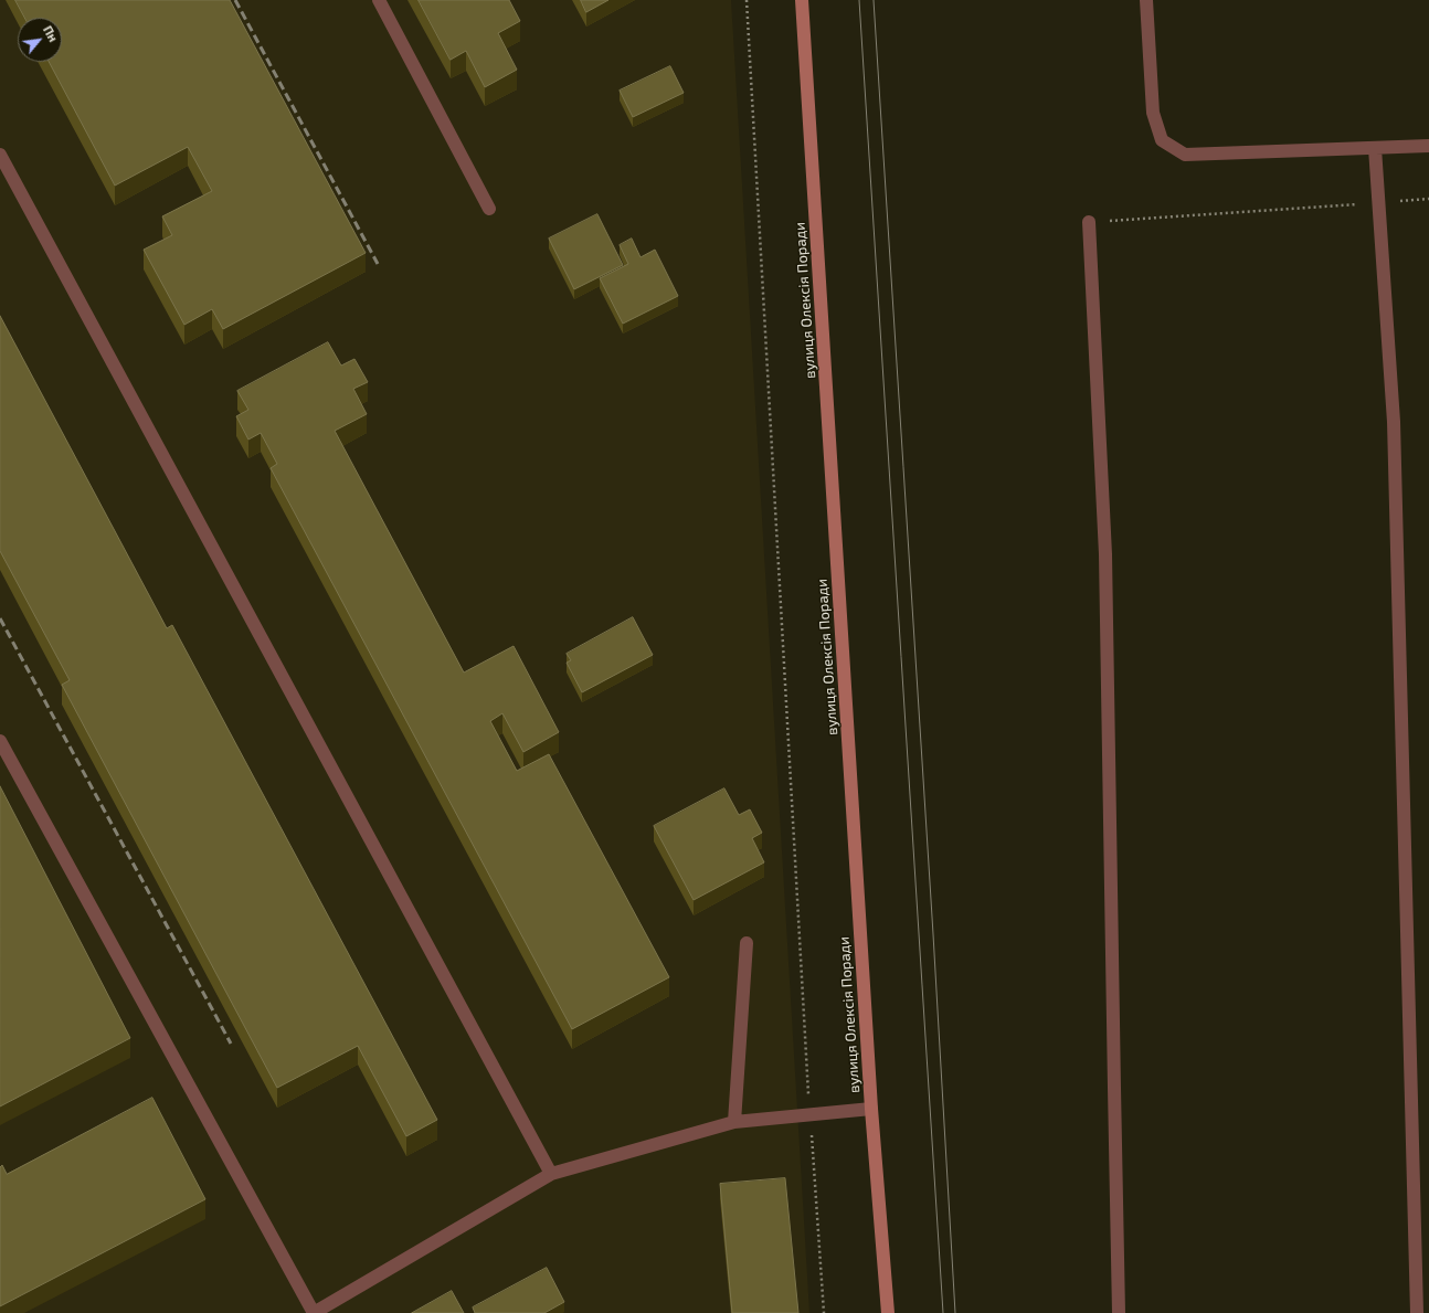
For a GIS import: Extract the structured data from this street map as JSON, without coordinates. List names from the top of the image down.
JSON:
{
  "streets": {
    "main road": ["вулиця Олексія Поради"]
  },
  "north": "top right"
}
